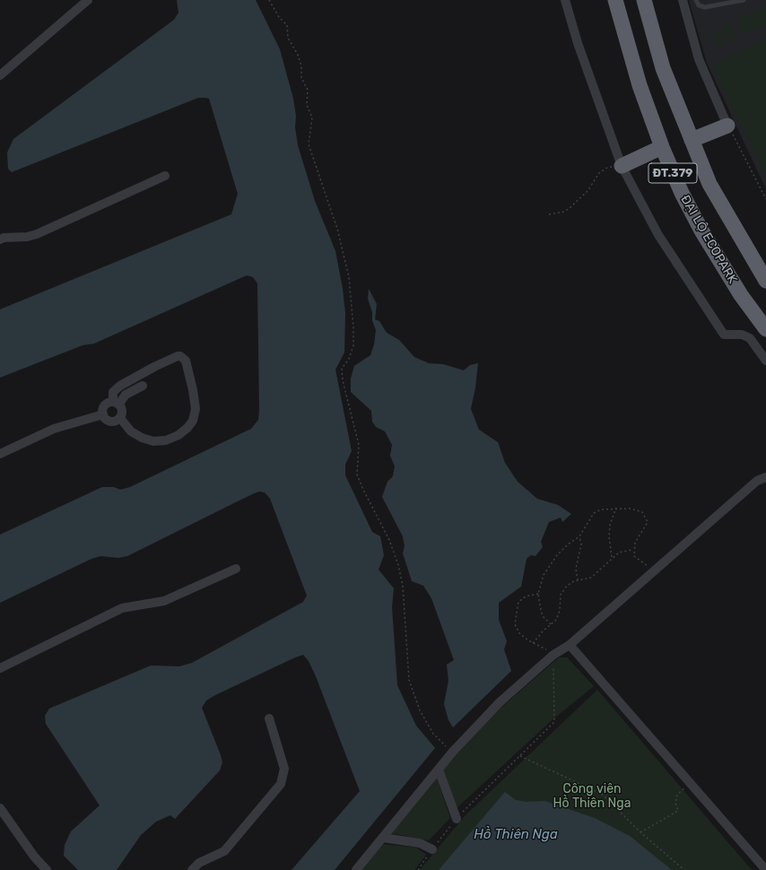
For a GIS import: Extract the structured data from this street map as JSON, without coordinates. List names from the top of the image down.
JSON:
{
  "streets": {
    "highway": ["ĐT.379", "ĐẠI LỘ ECOPARK"]
  },
  "water": ["Hồ Thiên Nga"],
  "parks": ["Công viên Hồ Thiên Nga"]
}
